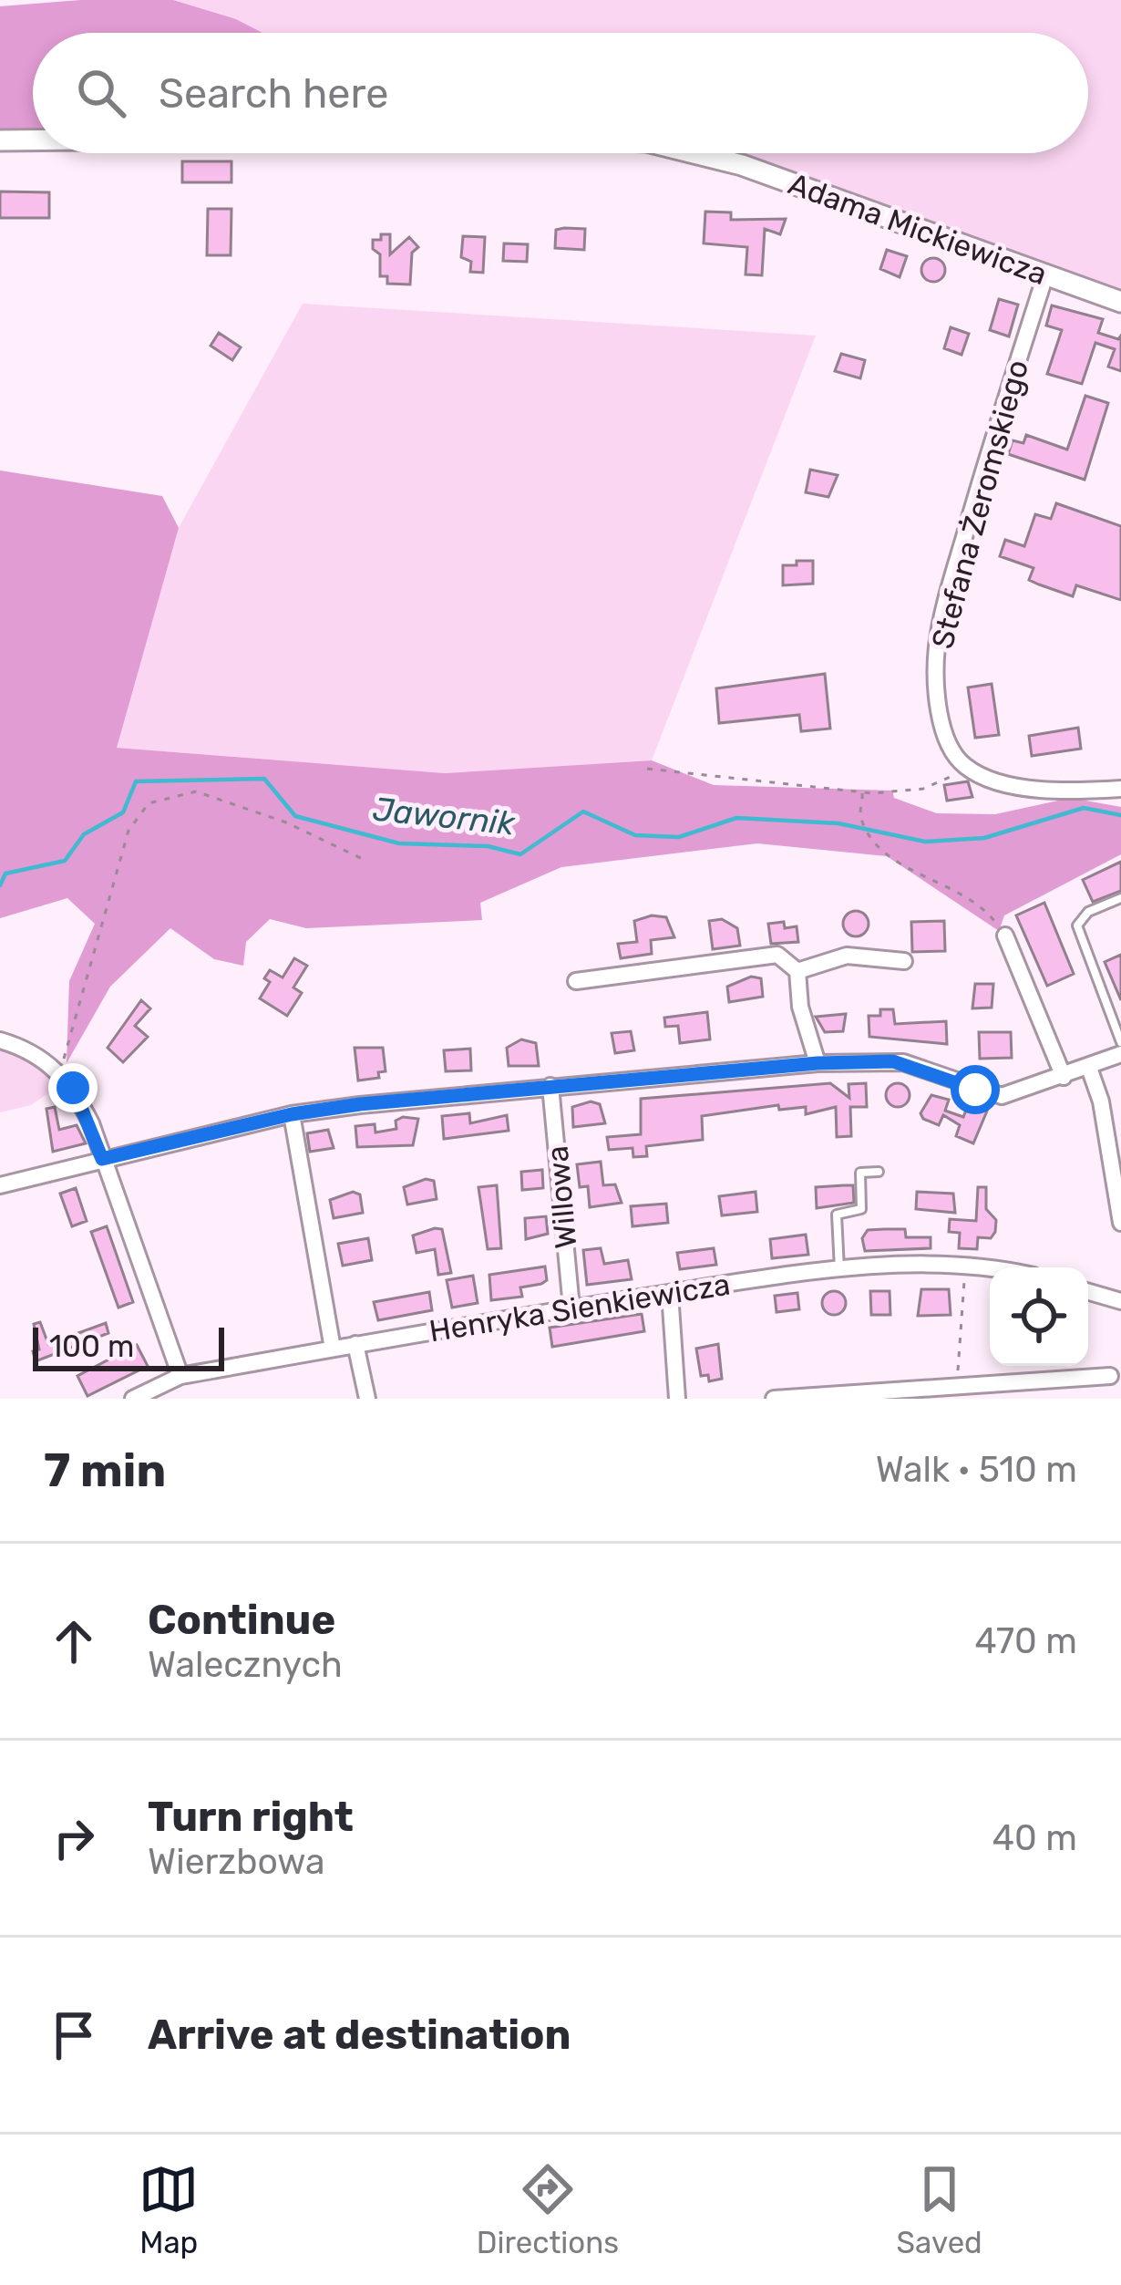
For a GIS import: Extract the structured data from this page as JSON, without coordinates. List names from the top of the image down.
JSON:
{
  "streets": {
    "street": [
      "Adama Mickiewicza",
      "Stefana Żeromskiego",
      "Willowa",
      "Henryka Sienkiewicza"
    ]
  },
  "crossings": [
    ["Adama Mickiewicza", "Stefana Żeromskiego"],
    ["Willowa", "Henryka Sienkiewicza"]
  ],
  "water": ["Jawornik"],
  "scale_bar": "100 m",
  "page": {
    "search": "Search here",
    "scale": "100 m",
    "heading": ["7 min", "Walk · 510 m"],
    "list": [
      ["Continue", "Walecznych", "470 m"],
      ["Turn right", "Wierzbowa", "40 m"],
      "Arrive at destination"
    ],
    "nav": ["Map", "Directions", "Saved"]
  }
}
